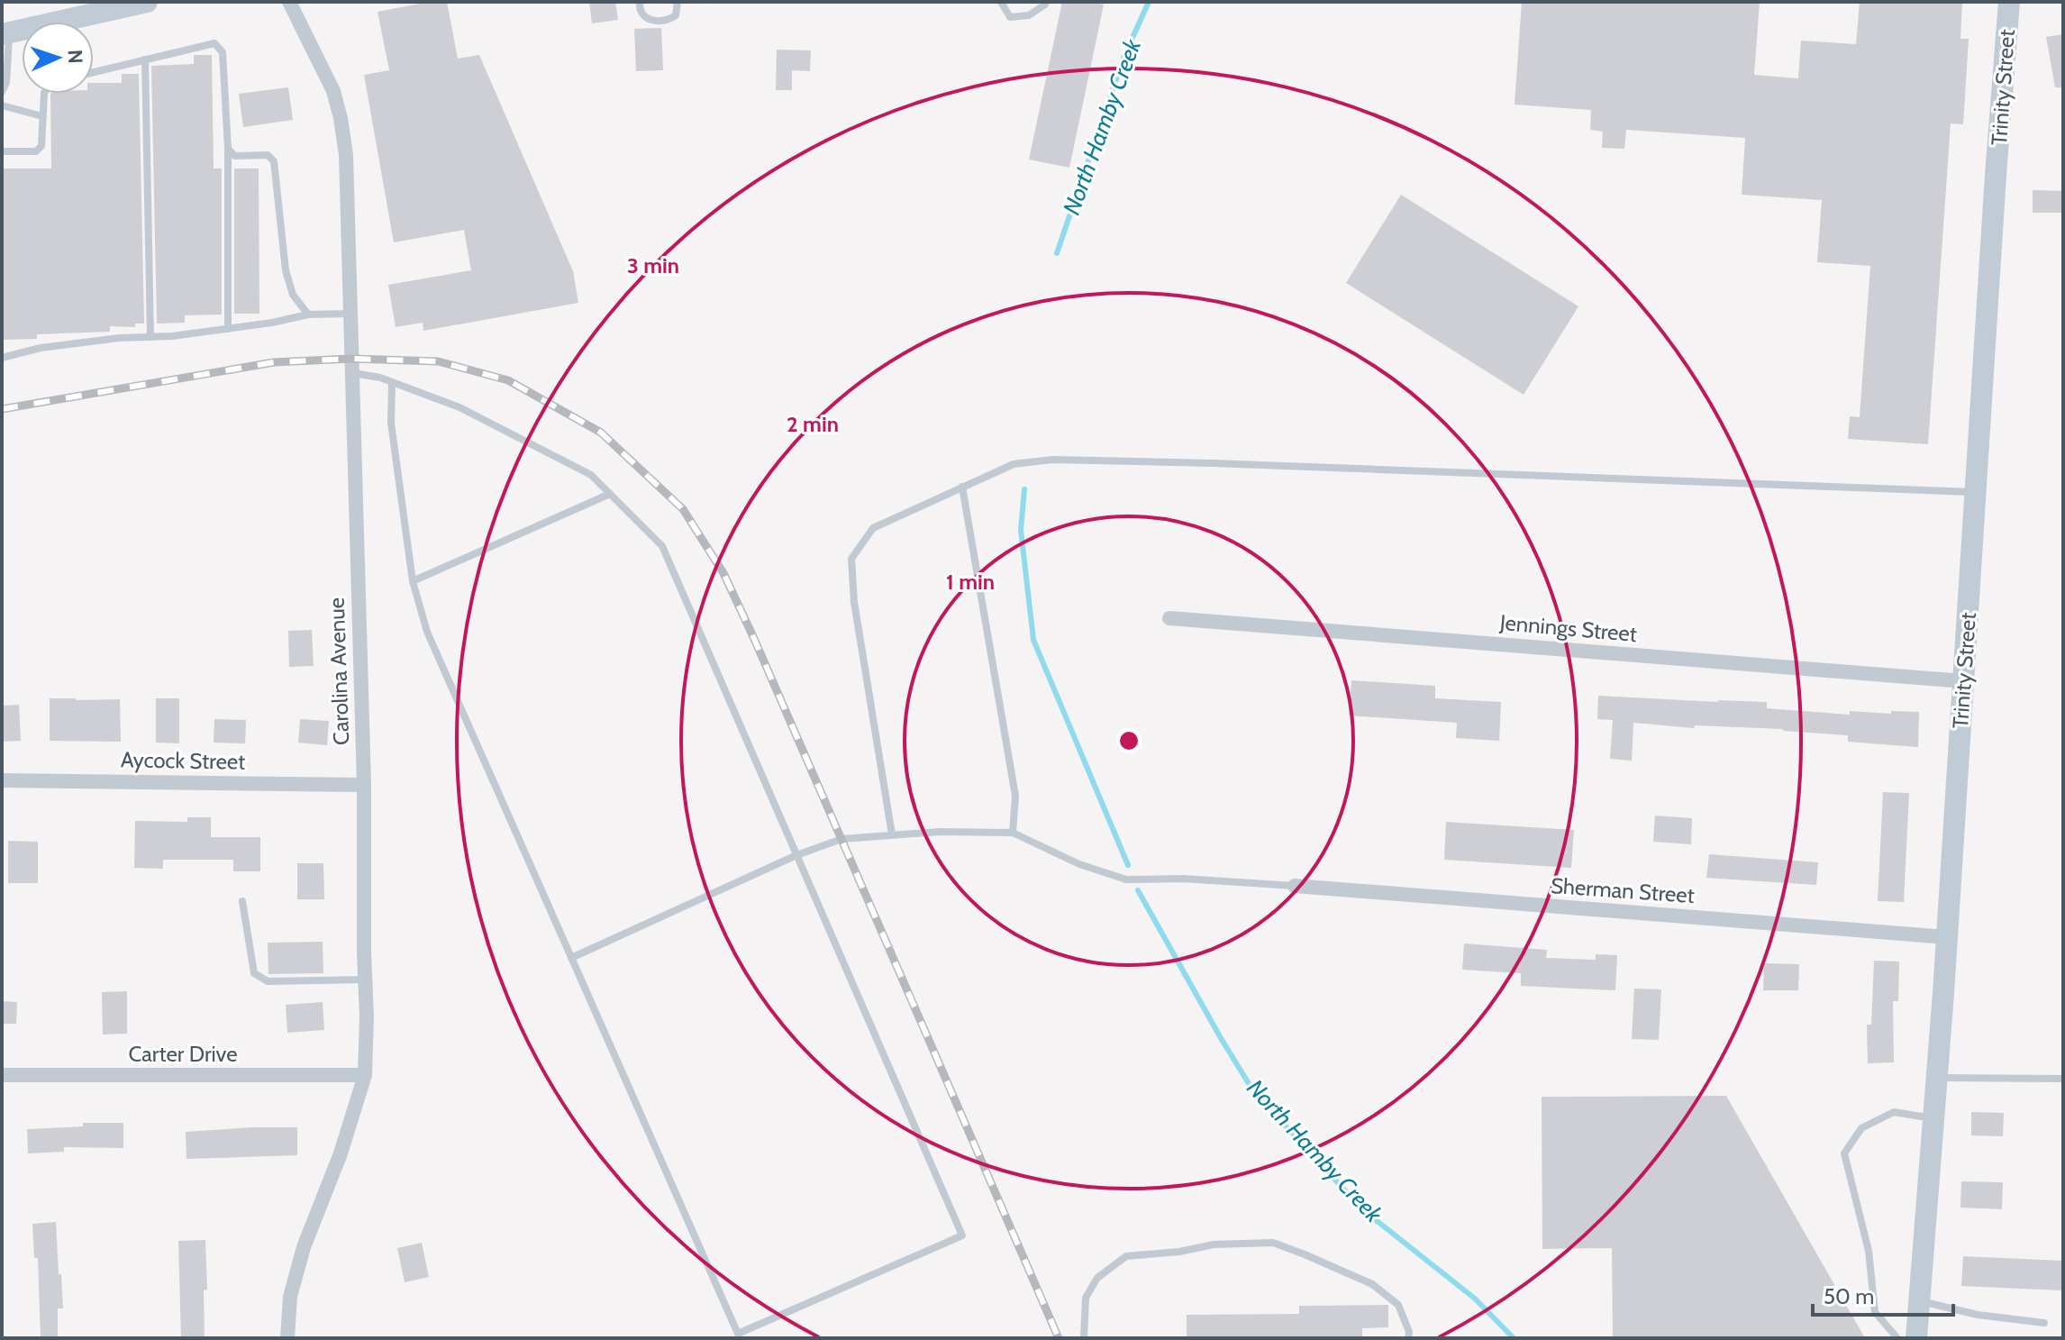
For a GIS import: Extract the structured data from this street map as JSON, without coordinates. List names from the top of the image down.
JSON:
{
  "streets": {
    "street": [
      "Trinity Street",
      "Jennings Street",
      "Carolina Avenue",
      "Aycock Street",
      "Sherman Street",
      "Carter Drive"
    ]
  },
  "crossings": [
    ["Trinity Street", "Jennings Street"],
    ["Trinity Street", "Sherman Street"],
    ["Carolina Avenue", "Aycock Street"],
    ["Carolina Avenue", "Carter Drive"]
  ],
  "water": ["North Hamby Creek"],
  "scale_bar": "50 m",
  "north": "right",
  "rings": ["3 min", "2 min", "1 min"]
}
